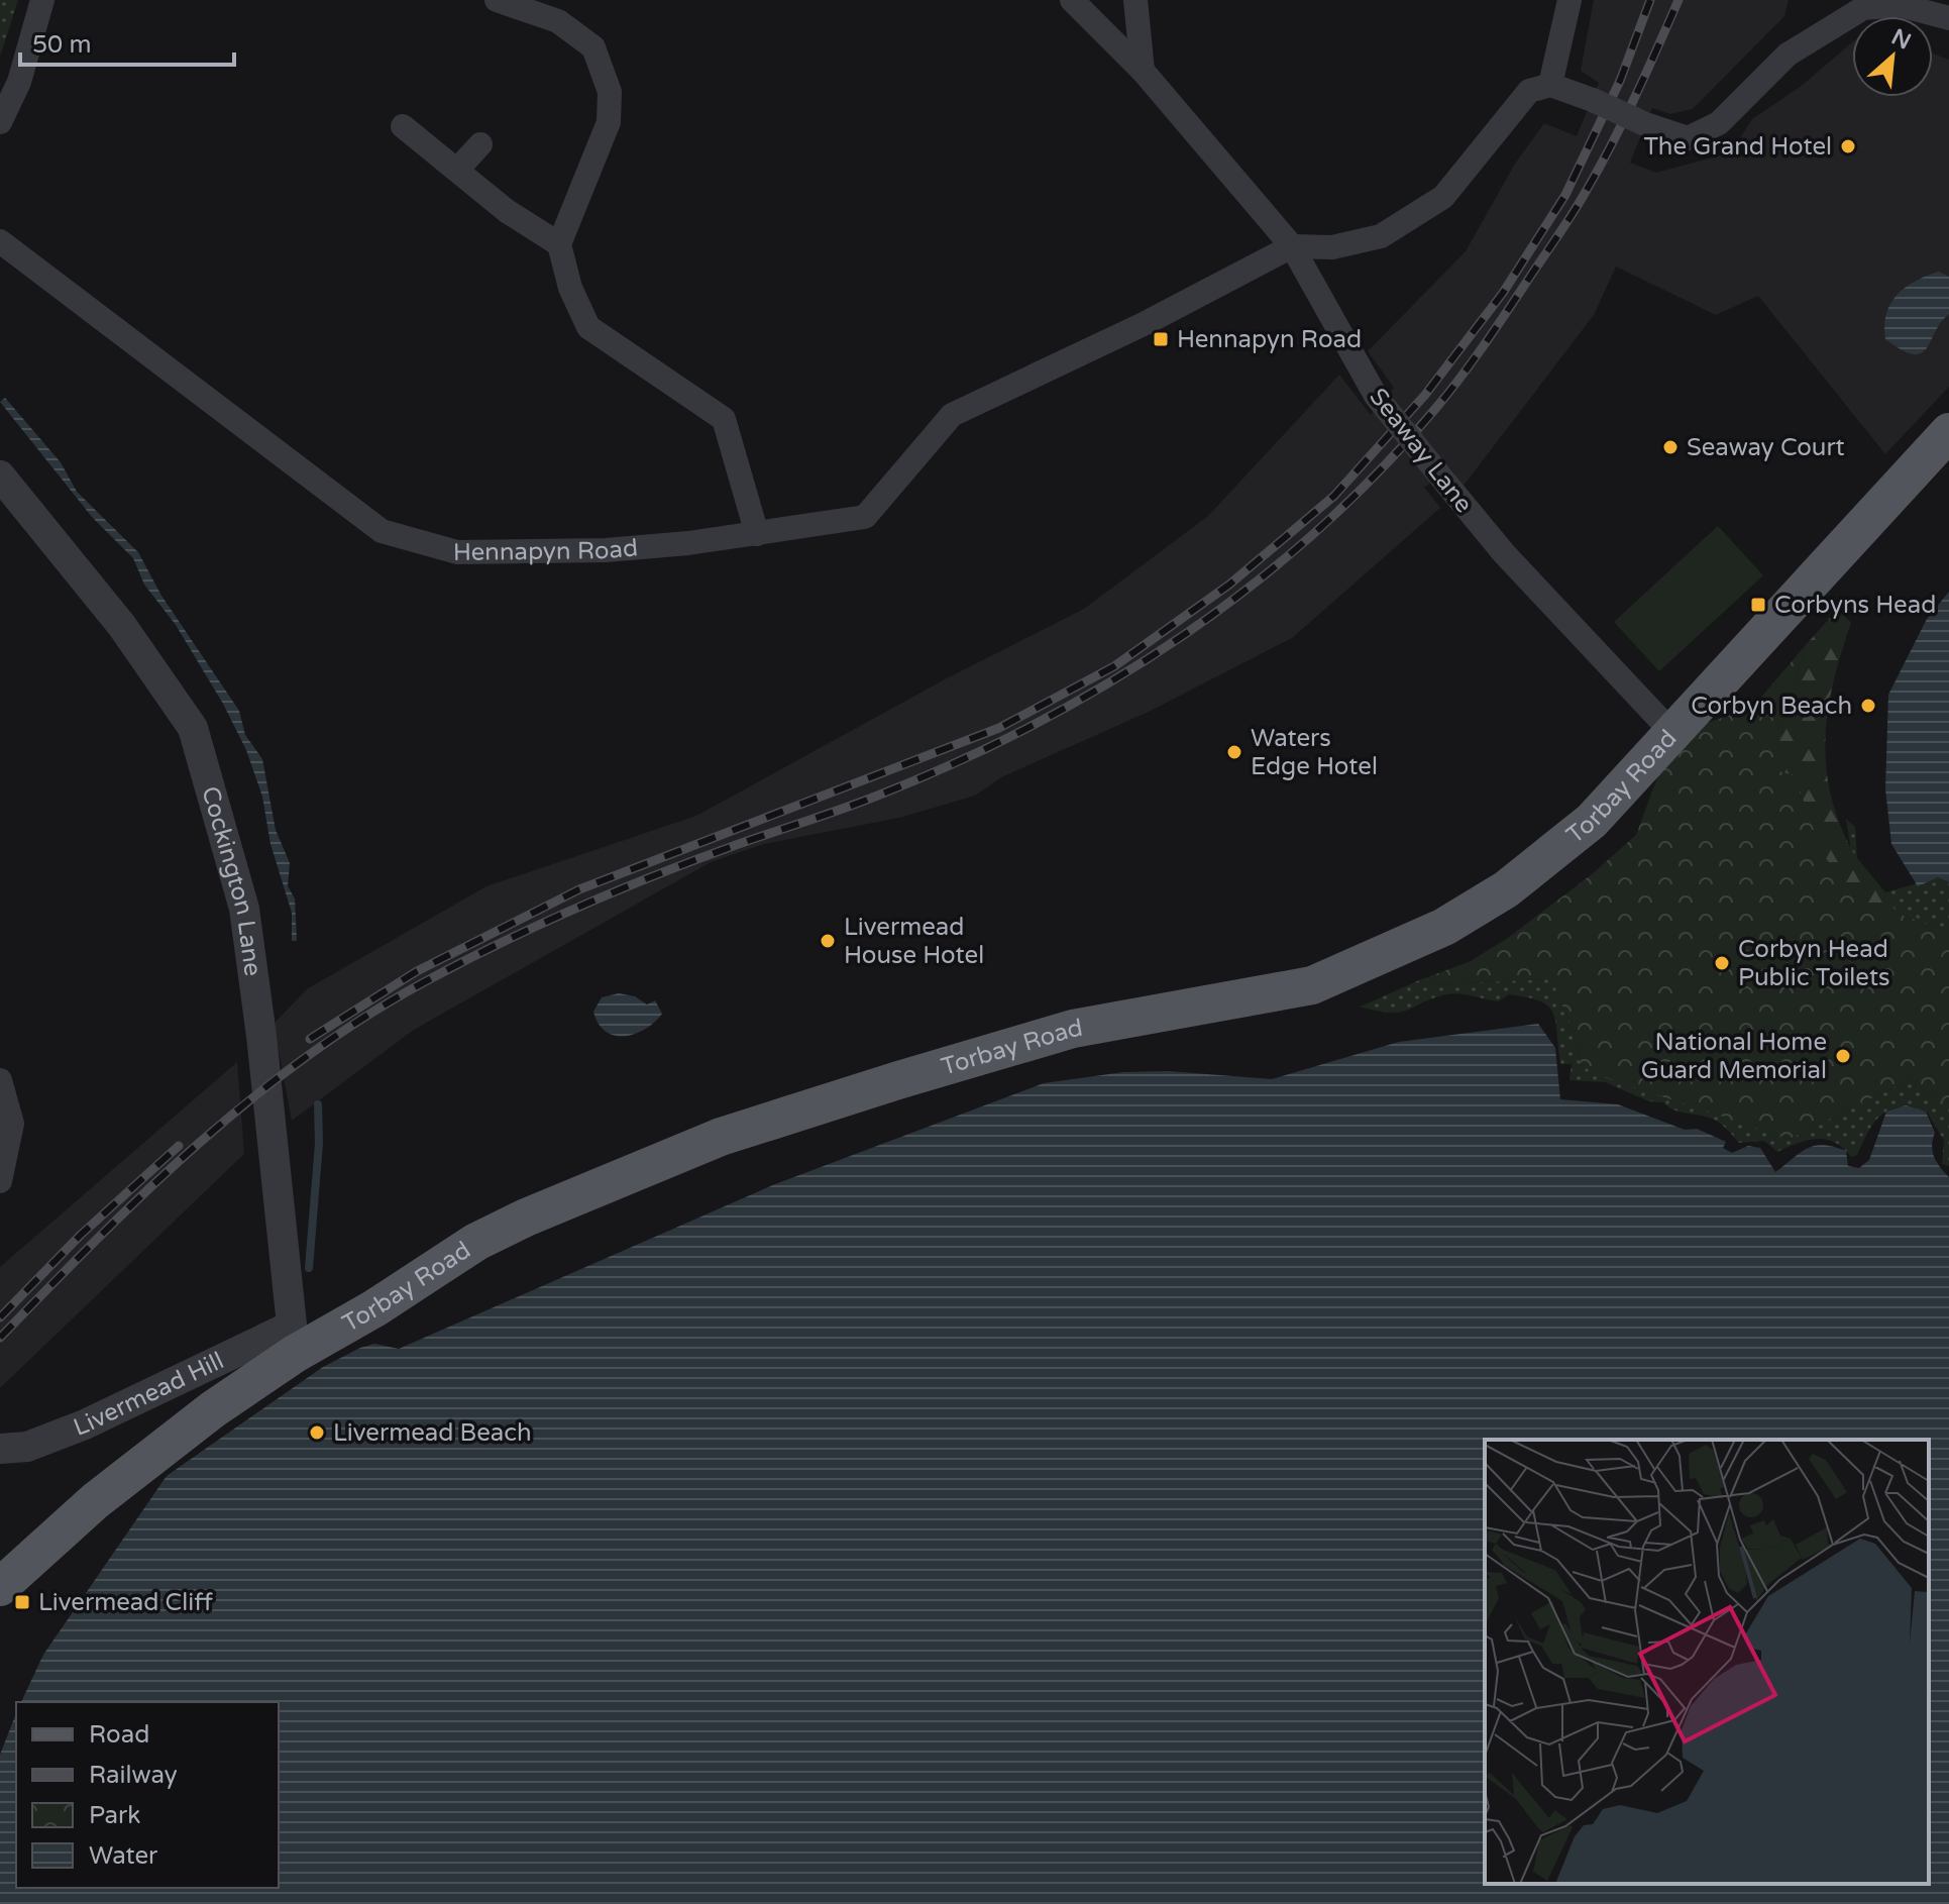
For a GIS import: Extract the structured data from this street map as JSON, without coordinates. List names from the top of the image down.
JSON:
{
  "streets": {
    "main road": ["Torbay Road"],
    "street": [
      "Seaway Lane",
      "Hennapyn Road",
      "Cockington Lane",
      "Livermead Hill"
    ]
  },
  "crossings": [
    ["Seaway Lane", "Hennapyn Road"],
    ["Seaway Lane", "Torbay Road"],
    ["Torbay Road", "Cockington Lane"],
    ["Torbay Road", "Livermead Hill"],
    ["Cockington Lane", "Livermead Hill"]
  ],
  "places": {
    "other": [
      "The Grand Hotel",
      "Seaway Court",
      "Corbyn Beach",
      "Waters Edge Hotel",
      "Livermead House Hotel",
      "Corbyn Head Public Toilets",
      "National Home Guard Memorial",
      "Livermead Beach"
    ],
    "transit": ["Hennapyn Road", "Corbyns Head", "Livermead Cliff"]
  },
  "legend": [
    "Road",
    "Railway",
    "Park",
    "Water"
  ],
  "scale_bar": "50 m",
  "north": "top right"
}
